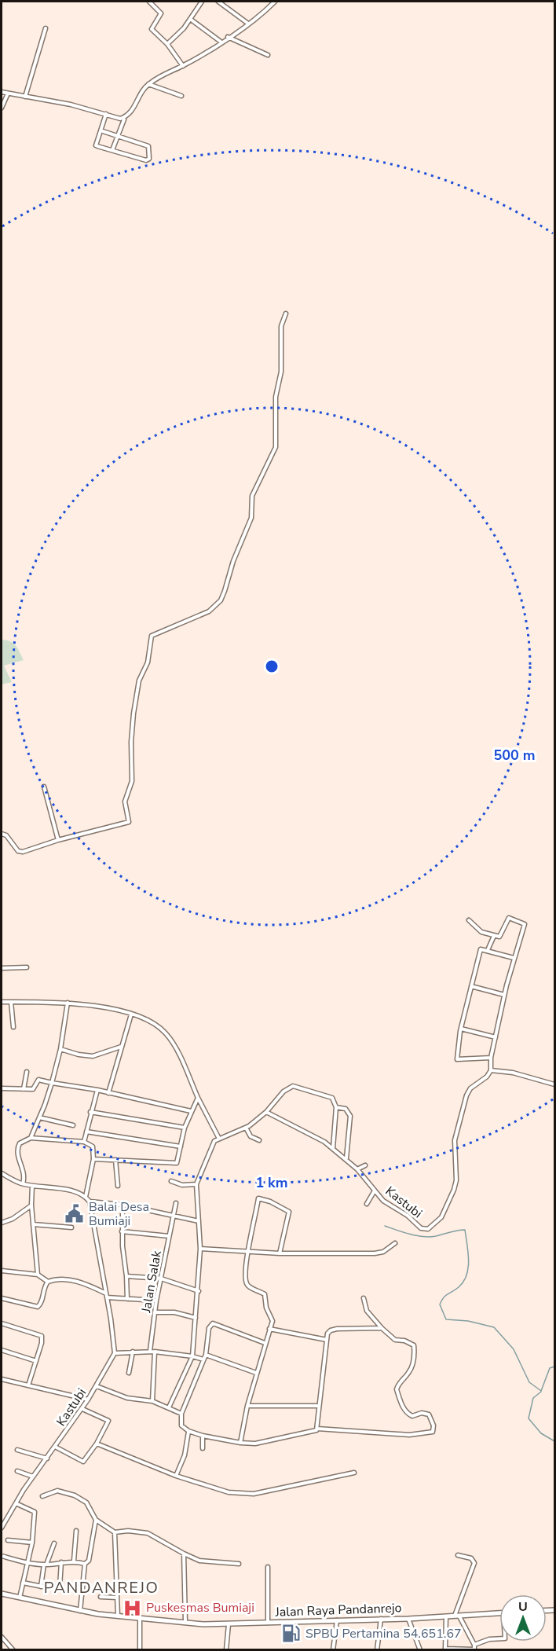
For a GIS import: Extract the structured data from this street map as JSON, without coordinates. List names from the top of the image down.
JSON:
{
  "streets": {
    "main road": ["Jalan Raya Pandanrejo"],
    "street": ["Kastubi", "Jalan Salak"]
  },
  "districts": ["PANDANREJO"],
  "places": {
    "public building": ["Balai Desa Bumiaji"],
    "hospital": ["Puskesmas Bumiaji"],
    "fuel station": ["SPBU Pertamina 54.651.67"]
  },
  "north": "top",
  "rings": ["500 m", "1 km"]
}
